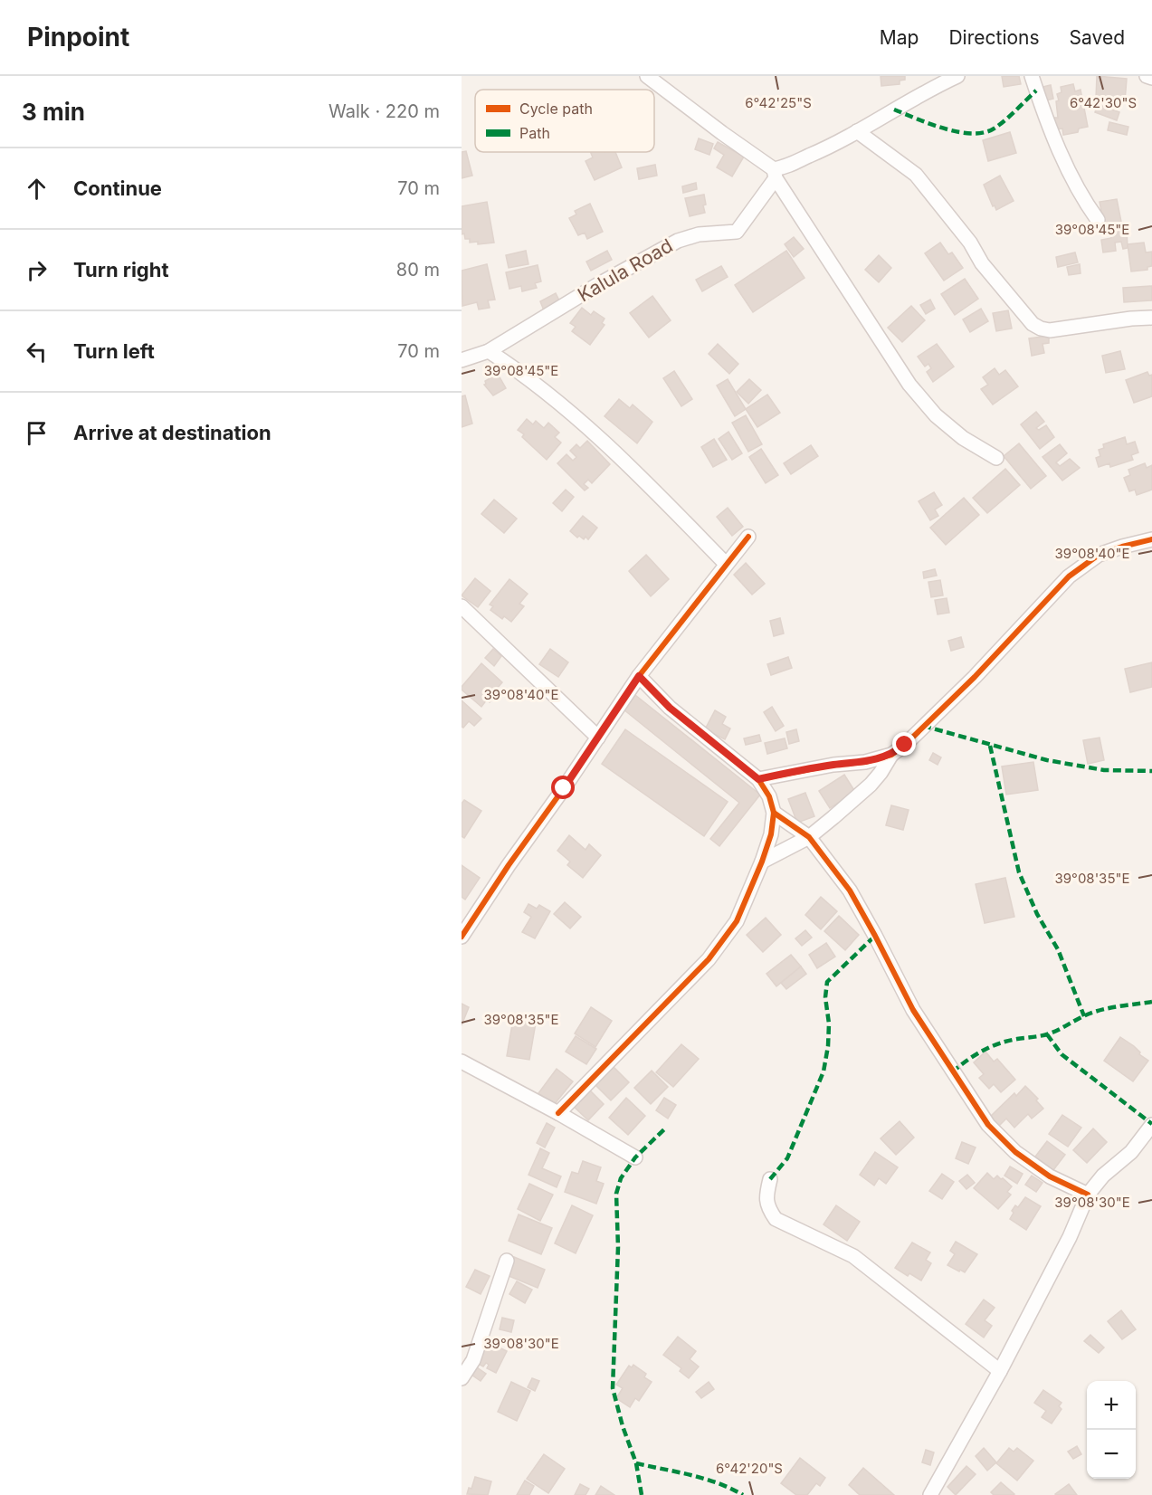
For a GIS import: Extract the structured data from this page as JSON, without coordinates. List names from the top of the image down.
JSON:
{
  "streets": {
    "street": ["Kalula Road"]
  },
  "legend": ["Cycle path", "Path"],
  "page": {
    "header": "Pinpoint",
    "nav": ["Map", "Directions", "Saved"],
    "heading": ["3 min", "Walk · 220 m"],
    "list": [
      ["Continue", "70 m"],
      ["Turn right", "80 m"],
      ["Turn left", "70 m"],
      "Arrive at destination"
    ],
    "map_buttons": ["+", "−"]
  },
  "coordinates": [
    "6°42'25\"S",
    "6°42'30\"S",
    "39°08'45\"E",
    "39°08'40\"E",
    "39°08'35\"E",
    "39°08'30\"E",
    "6°42'20\"S"
  ]
}
